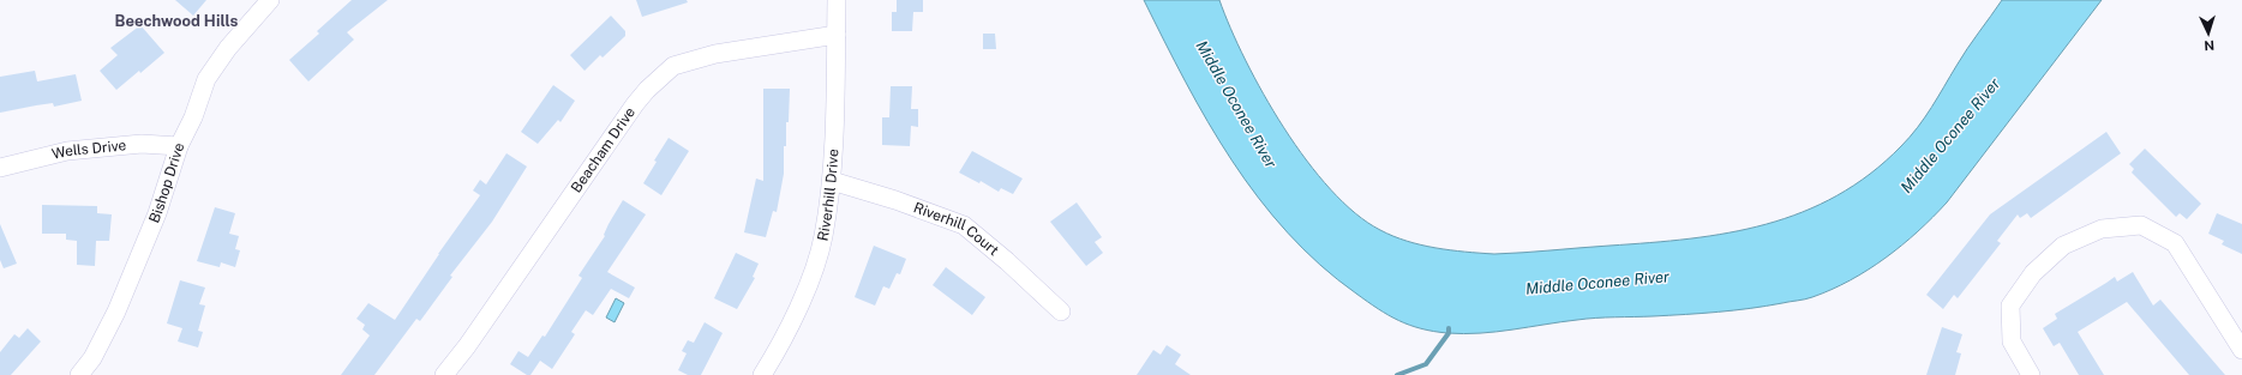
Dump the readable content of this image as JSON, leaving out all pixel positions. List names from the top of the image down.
{
  "streets": {
    "street": [
      "Beacham Drive",
      "Wells Drive",
      "Bishop Drive",
      "Riverhill Drive",
      "Riverhill Court"
    ]
  },
  "crossings": [
    ["Beacham Drive", "Riverhill Drive"],
    ["Wells Drive", "Bishop Drive"],
    ["Riverhill Drive", "Riverhill Court"]
  ],
  "districts": ["Beechwood Hills"],
  "water": ["Middle Oconee River"],
  "north": "bottom"
}
